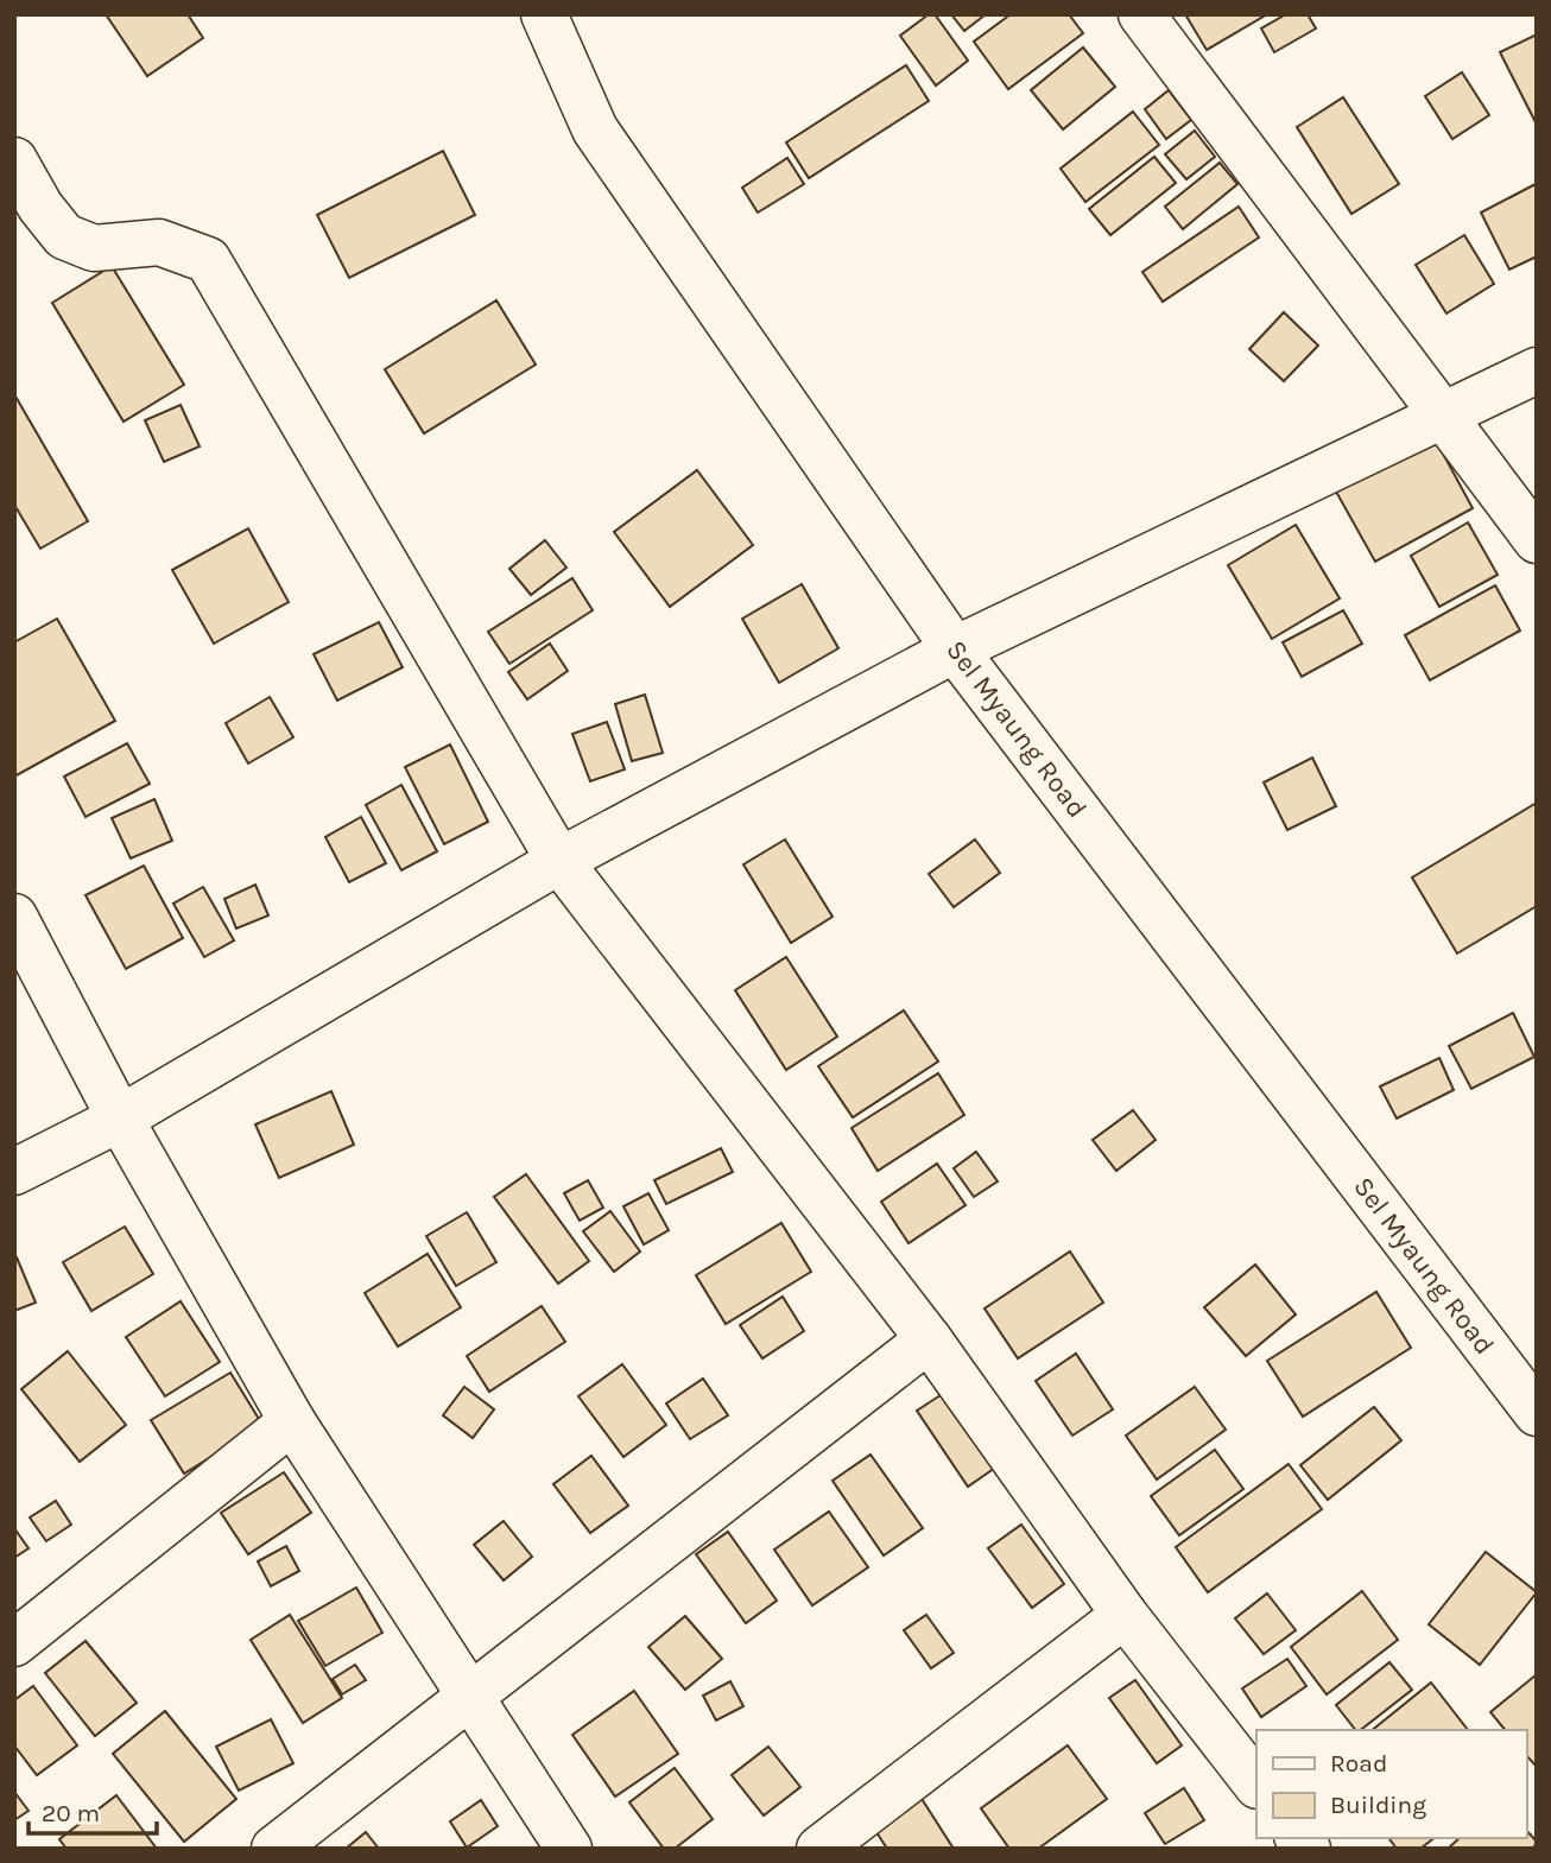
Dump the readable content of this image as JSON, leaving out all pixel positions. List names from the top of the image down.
{
  "streets": {
    "street": ["Sel Myaung Road"]
  },
  "legend": ["Road", "Building"],
  "scale_bar": "20 m"
}
